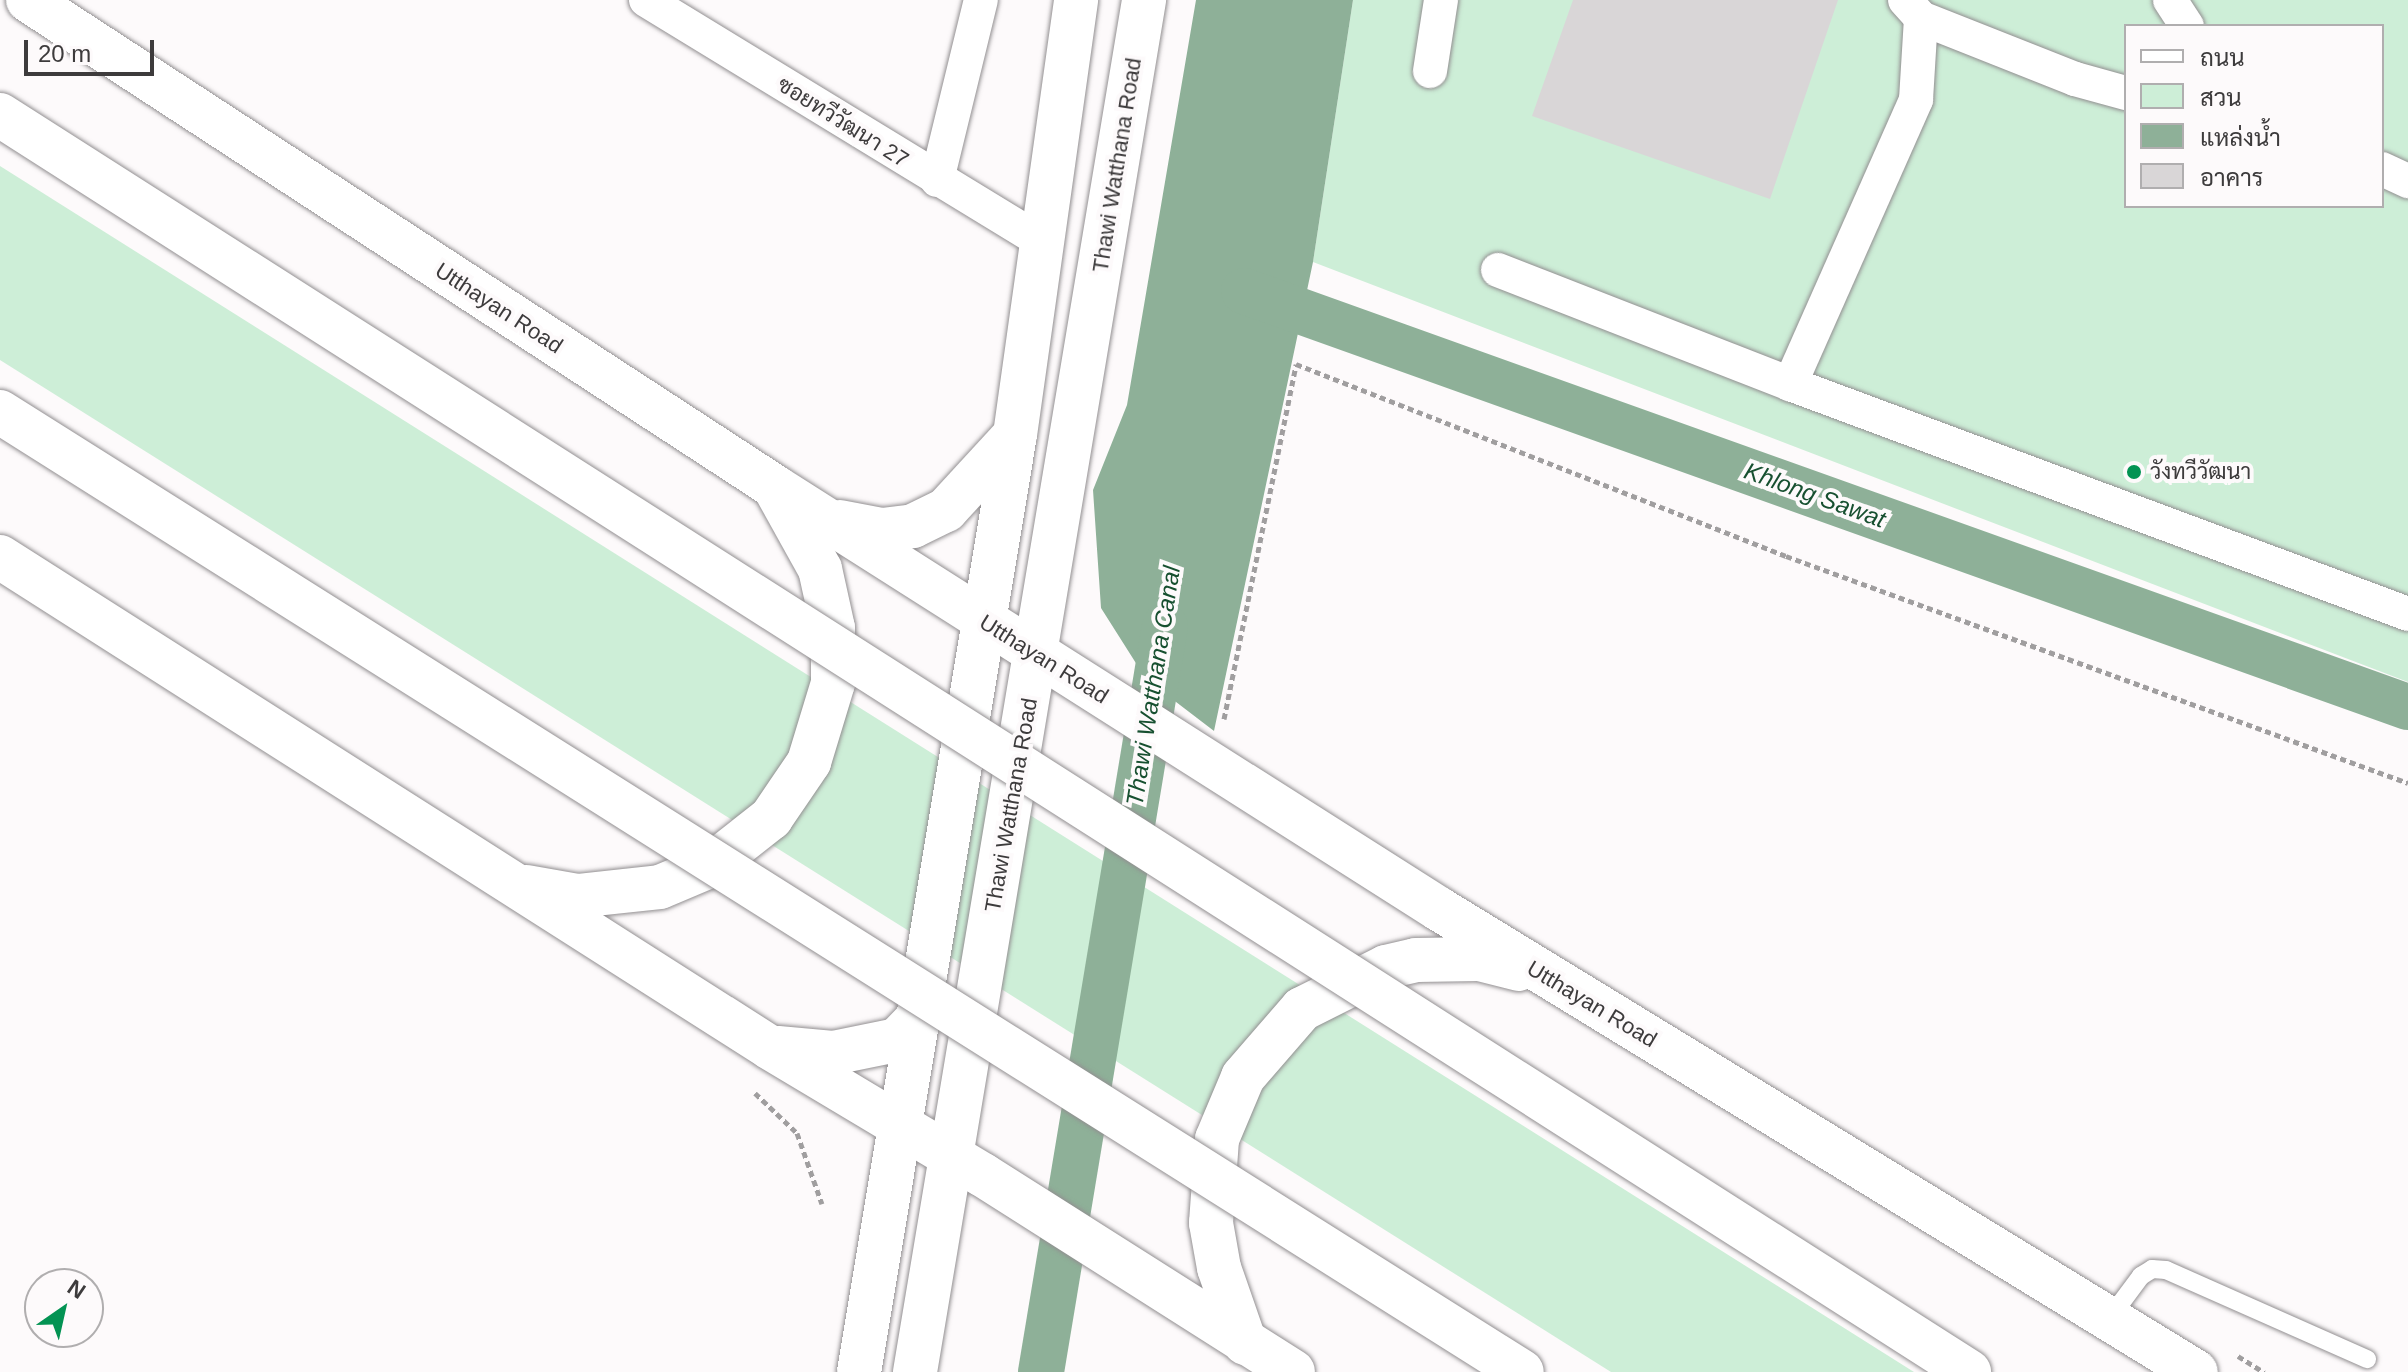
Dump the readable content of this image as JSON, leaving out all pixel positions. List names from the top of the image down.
{
  "streets": {
    "main road": ["Thawi Watthana Road", "Utthayan Road"],
    "street": ["ซอยทวีวัฒนา 27"]
  },
  "crossings": [
    ["Thawi Watthana Road", "Utthayan Road"]
  ],
  "water": ["Khlong Sawat", "Thawi Watthana Canal"],
  "places": ["วังทวีวัฒนา"],
  "legend": [
    "ถนน",
    "สวน",
    "แหล่งน้ำ",
    "อาคาร"
  ],
  "scale_bar": "20 m",
  "north": "top right"
}
